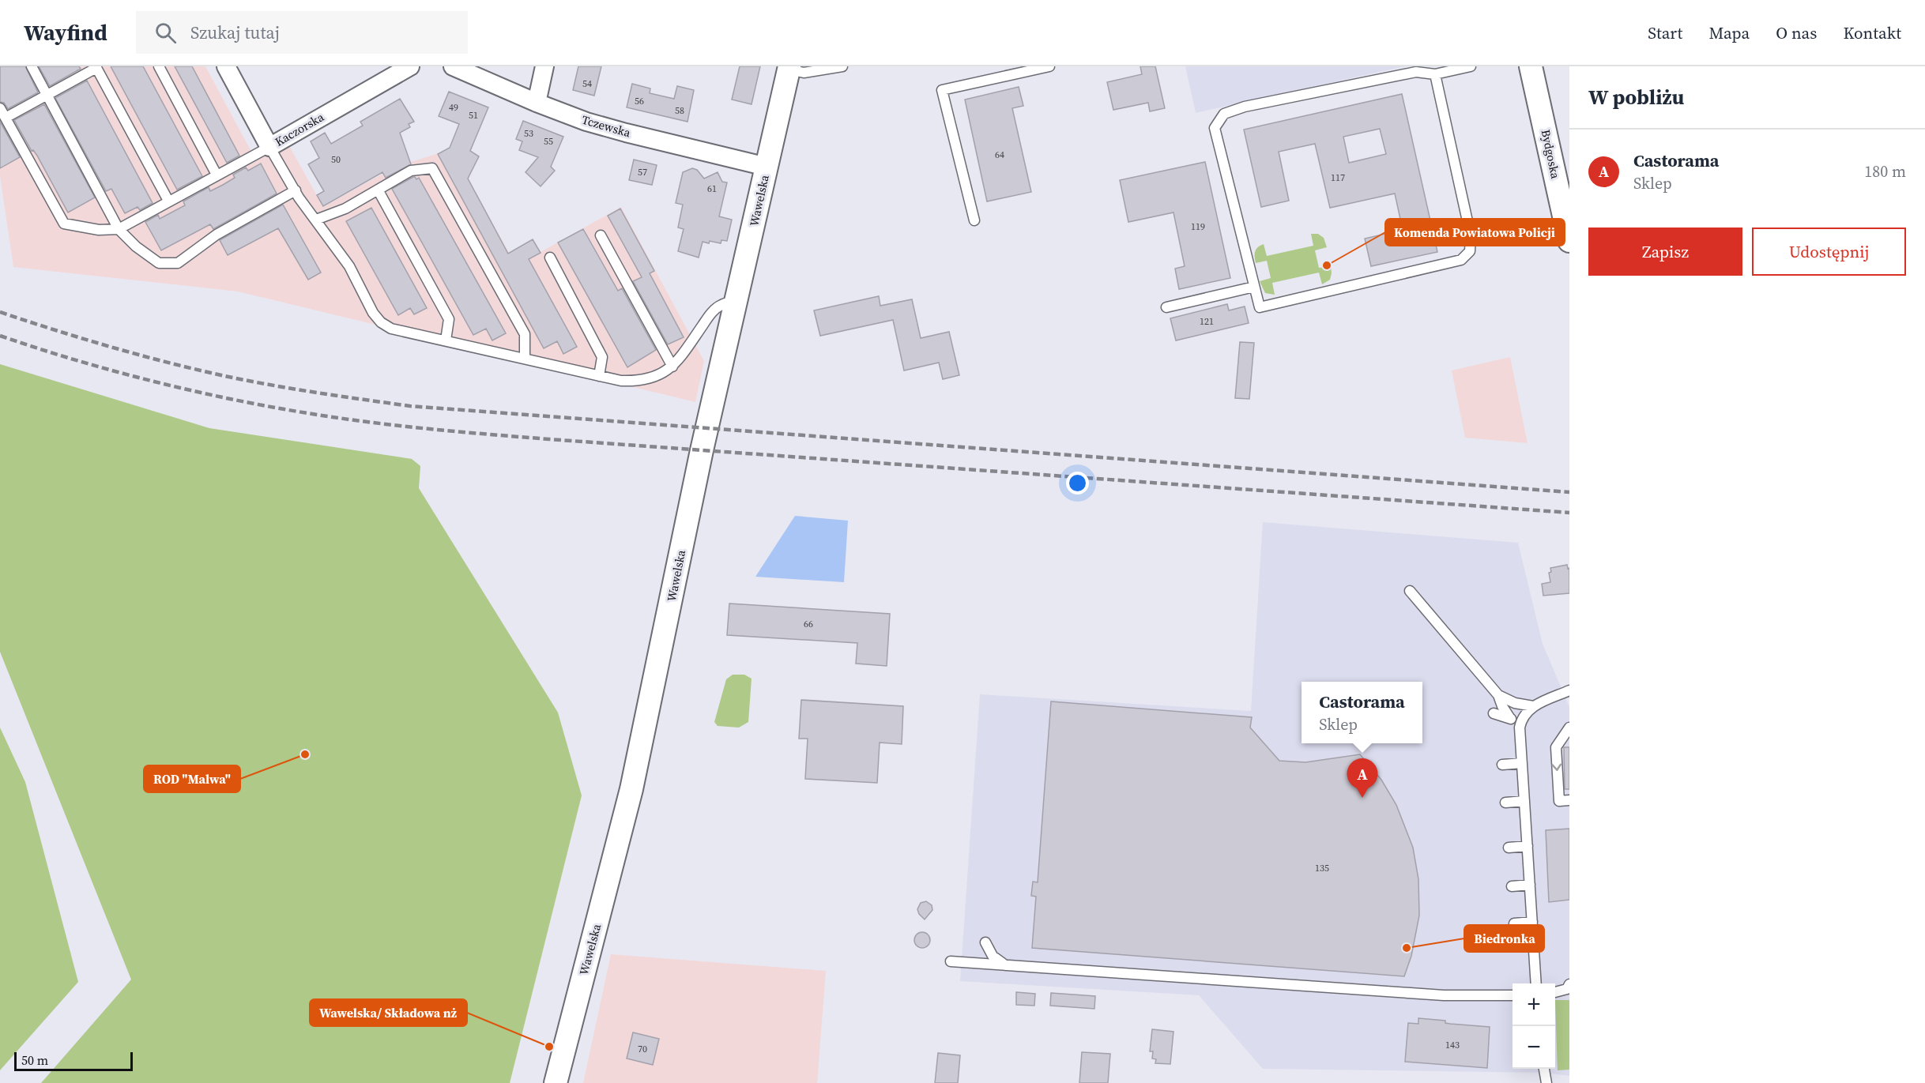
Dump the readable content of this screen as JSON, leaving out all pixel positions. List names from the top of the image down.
{
  "streets": {
    "street": [
      "Tczewska",
      "Kaczorska",
      "Bydgoska",
      "Wawelska"
    ]
  },
  "crossings": [
    ["Tczewska", "Wawelska"]
  ],
  "places": [
    "Komenda Powiatowa Policji",
    "ROD \"Malwa\"",
    "Biedronka",
    "Wawelska/ Składowa nż"
  ],
  "house_numbers": [
    "54",
    "56",
    "49",
    "58",
    "51",
    "53",
    "55",
    "64",
    "50",
    "57",
    "117",
    "61",
    "119",
    "121",
    "66",
    "135",
    "143",
    "70"
  ],
  "scale_bar": "50 m",
  "page": {
    "header": "Wayfind",
    "search": "Szukaj tutaj",
    "nav": [
      "Start",
      "Mapa",
      "O nas",
      "Kontakt"
    ],
    "heading": "W pobliżu",
    "list": [
      {
        "mark": "A",
        "name": "Castorama",
        "note": "Sklep",
        "value": "180 m"
      }
    ],
    "buttons": ["Zapisz", "Udostępnij"],
    "popup": ["Castorama", "Sklep"],
    "pins": "A",
    "map_buttons": ["+", "−"],
    "scale": "50 m"
  }
}
